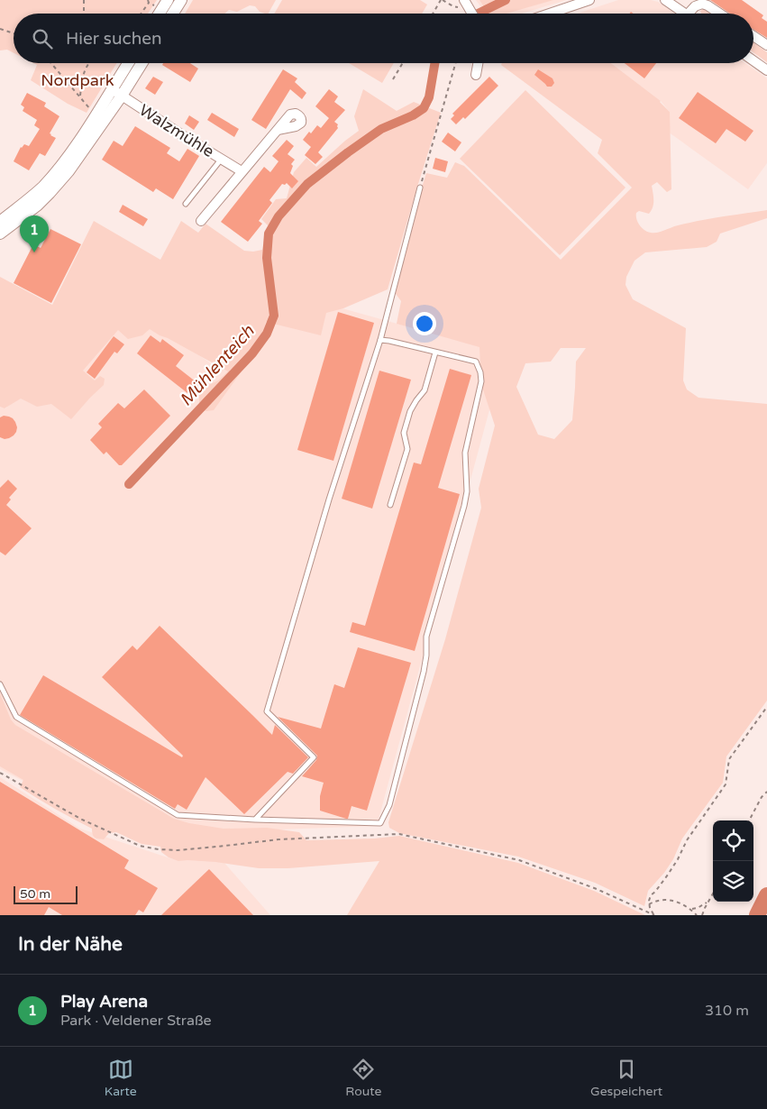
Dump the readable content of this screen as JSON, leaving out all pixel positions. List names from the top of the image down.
{
  "streets": {
    "street": ["Walzmühle"]
  },
  "water": ["Mühlenteich"],
  "parks": ["Nordpark"],
  "scale_bar": "50 m",
  "page": {
    "search": "Hier suchen",
    "pins": "1",
    "scale": "50 m",
    "heading": "In der Nähe",
    "list": [
      {
        "mark": "1",
        "name": "Play Arena",
        "note": "Park · Veldener Straße",
        "value": "310 m"
      }
    ],
    "nav": ["Karte", "Route", "Gespeichert"]
  }
}
